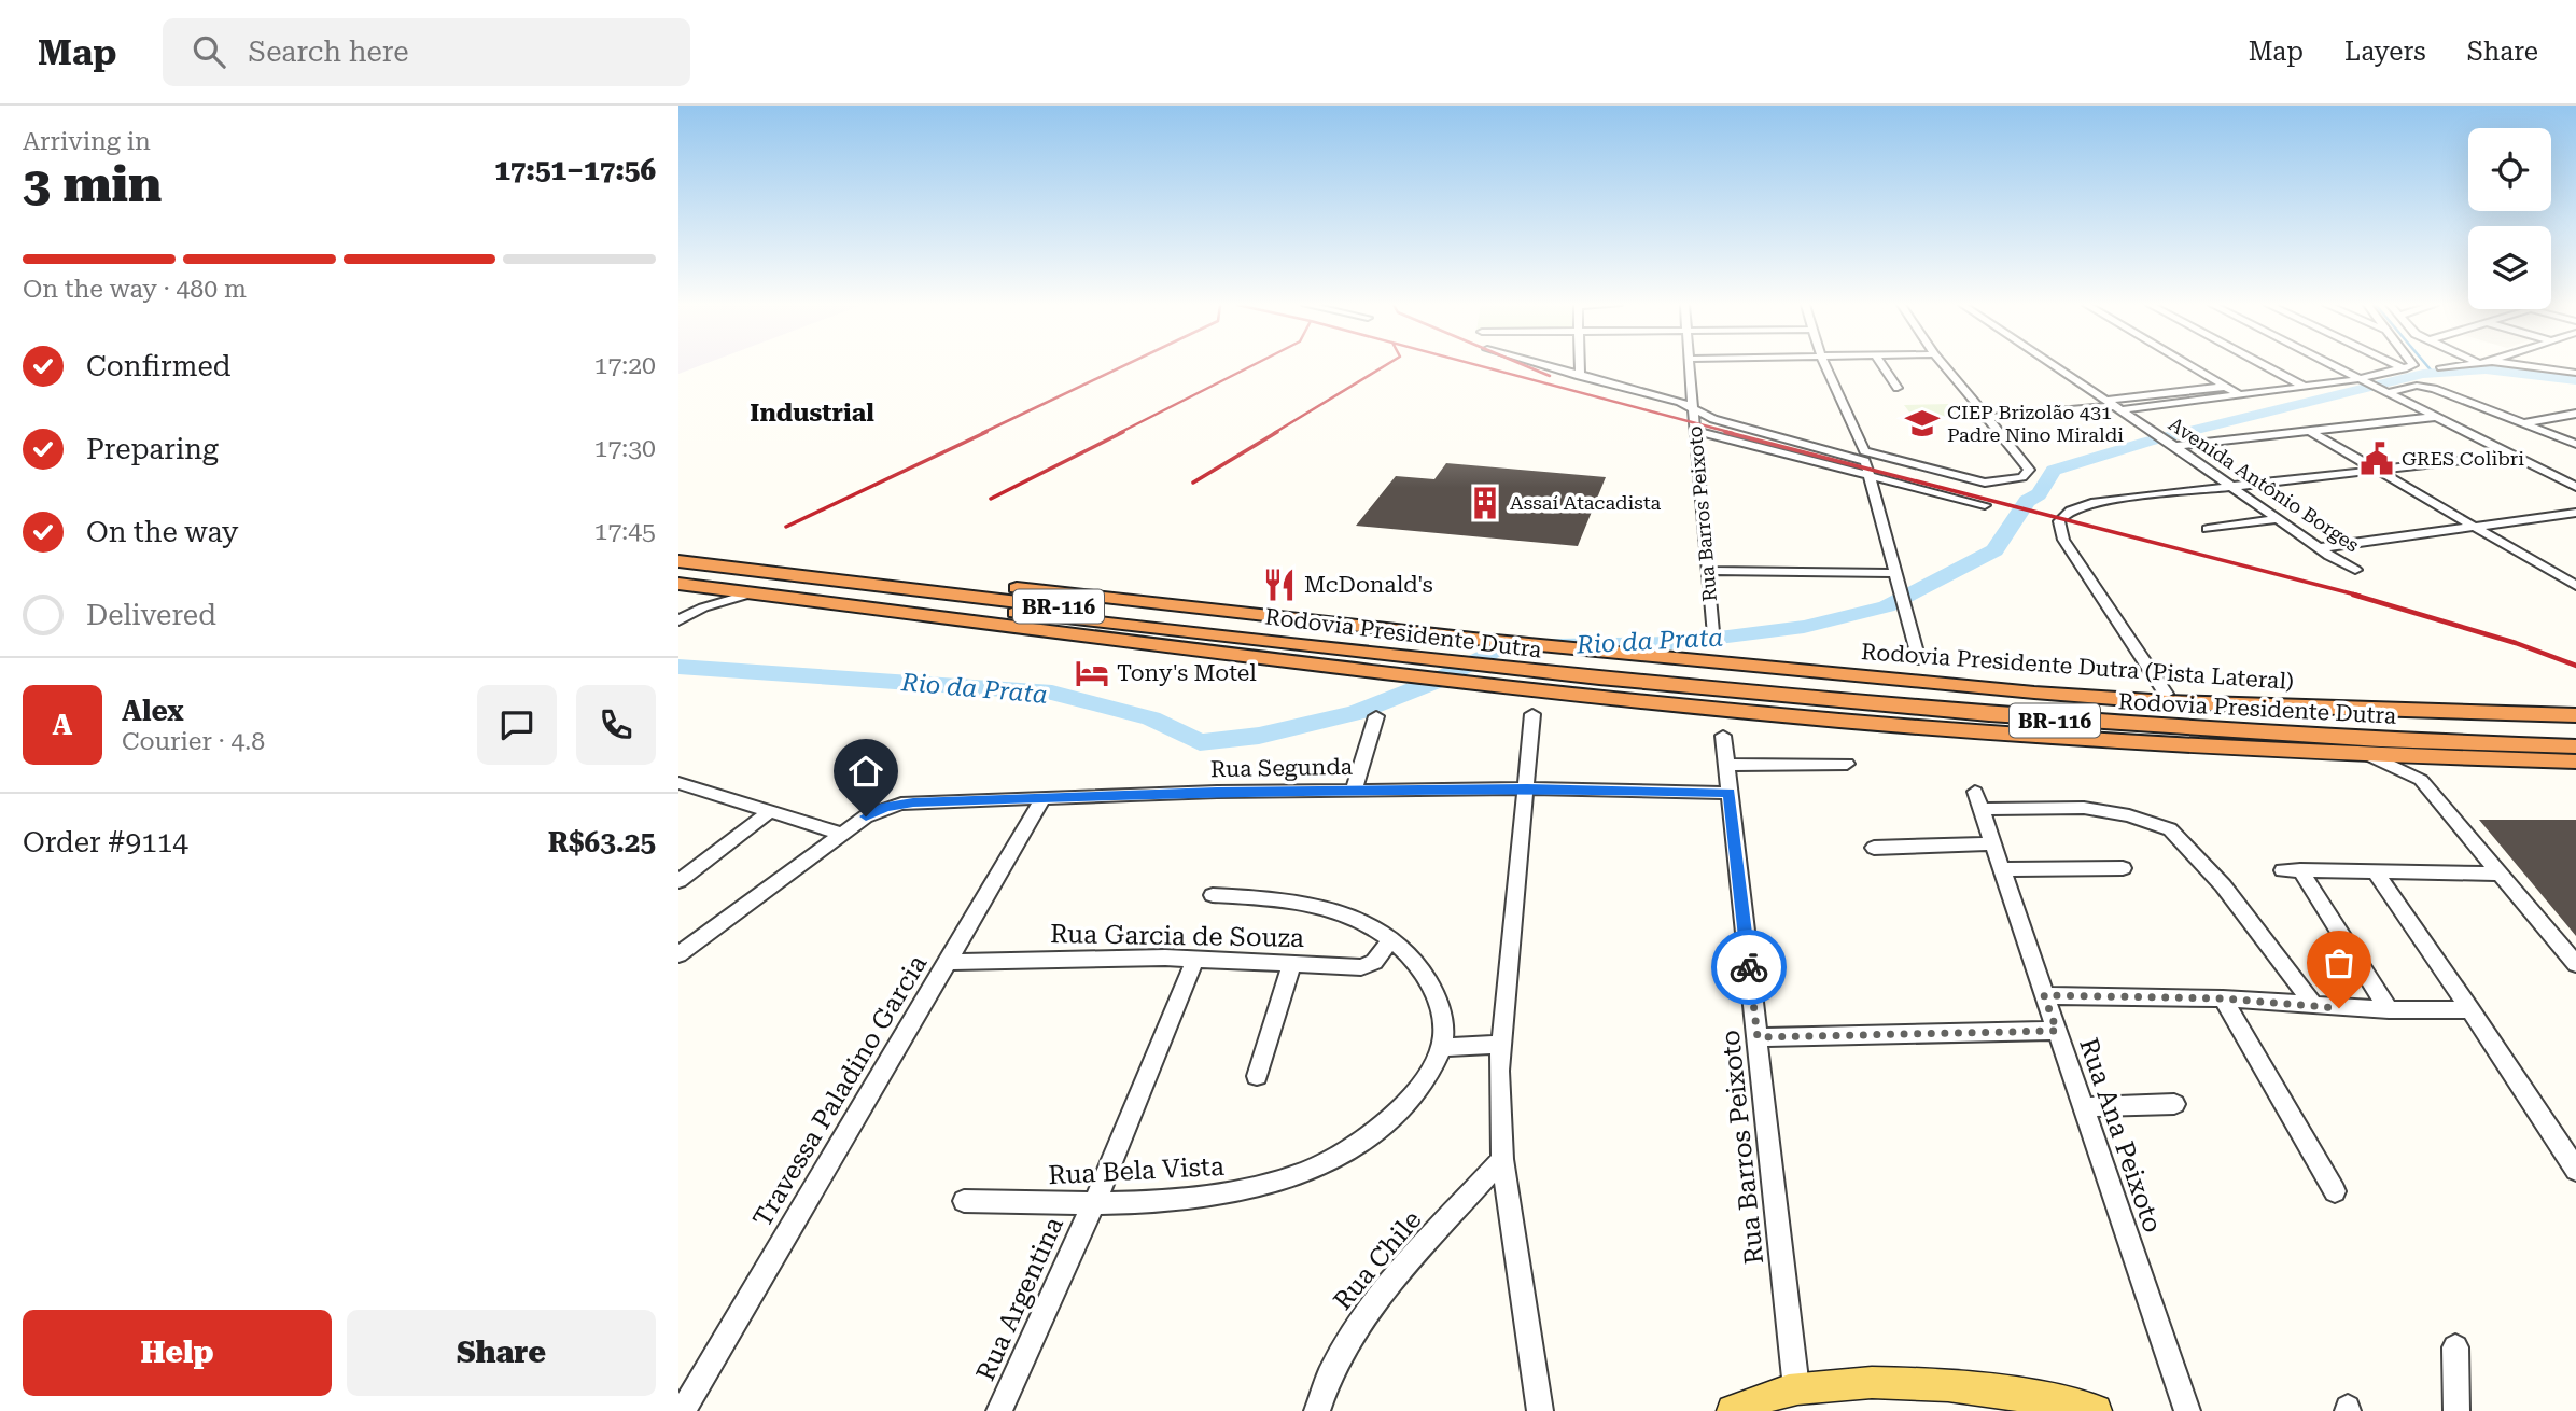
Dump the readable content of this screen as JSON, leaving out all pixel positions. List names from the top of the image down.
{
  "streets": {
    "highway": ["BR-116", "Rodovia Presidente Dutra", "Rodovia Presidente Dutra (Pista Lateral)"],
    "street": [
      "Avenida Antônio Borges",
      "Rua Barros Peixoto",
      "Rua Segunda",
      "Rua Garcia de Souza",
      "Travessa Paladino Garcia",
      "Rua Ana Peixoto",
      "Rua Bela Vista",
      "Rua Chile",
      "Rua Argentina"
    ]
  },
  "crossings": [
    ["Rua Barros Peixoto", "Rua Segunda"],
    ["Rua Segunda", "Travessa Paladino Garcia"],
    ["Rua Garcia de Souza", "Travessa Paladino Garcia"],
    ["Rua Garcia de Souza", "Rua Argentina"],
    ["Rua Bela Vista", "Rua Argentina"]
  ],
  "districts": ["Industrial"],
  "water": ["Rio da Prata"],
  "places": {
    "school or university": ["CIEP Brizolão 431 Padre Nino Miraldi"],
    "public building": ["GRES Colibri"],
    "building": ["Assaí Atacadista"],
    "restaurant": ["McDonald's"],
    "hotel": ["Tony's Motel"]
  },
  "page": {
    "header": "Map",
    "search": "Search here",
    "nav": ["Map", "Layers", "Share"],
    "heading": ["3 min", "Arriving in", "17:51–17:56"],
    "panel": [
      "Alex",
      "Courier · 4.8",
      "Order #9114",
      "R$63.25"
    ],
    "bar": "On the way · 480 m",
    "list": [
      ["Confirmed", "17:20"],
      ["Preparing", "17:30"],
      ["On the way", "17:45"],
      "Delivered"
    ],
    "round": "A",
    "buttons": ["Help", "Share"]
  }
}
